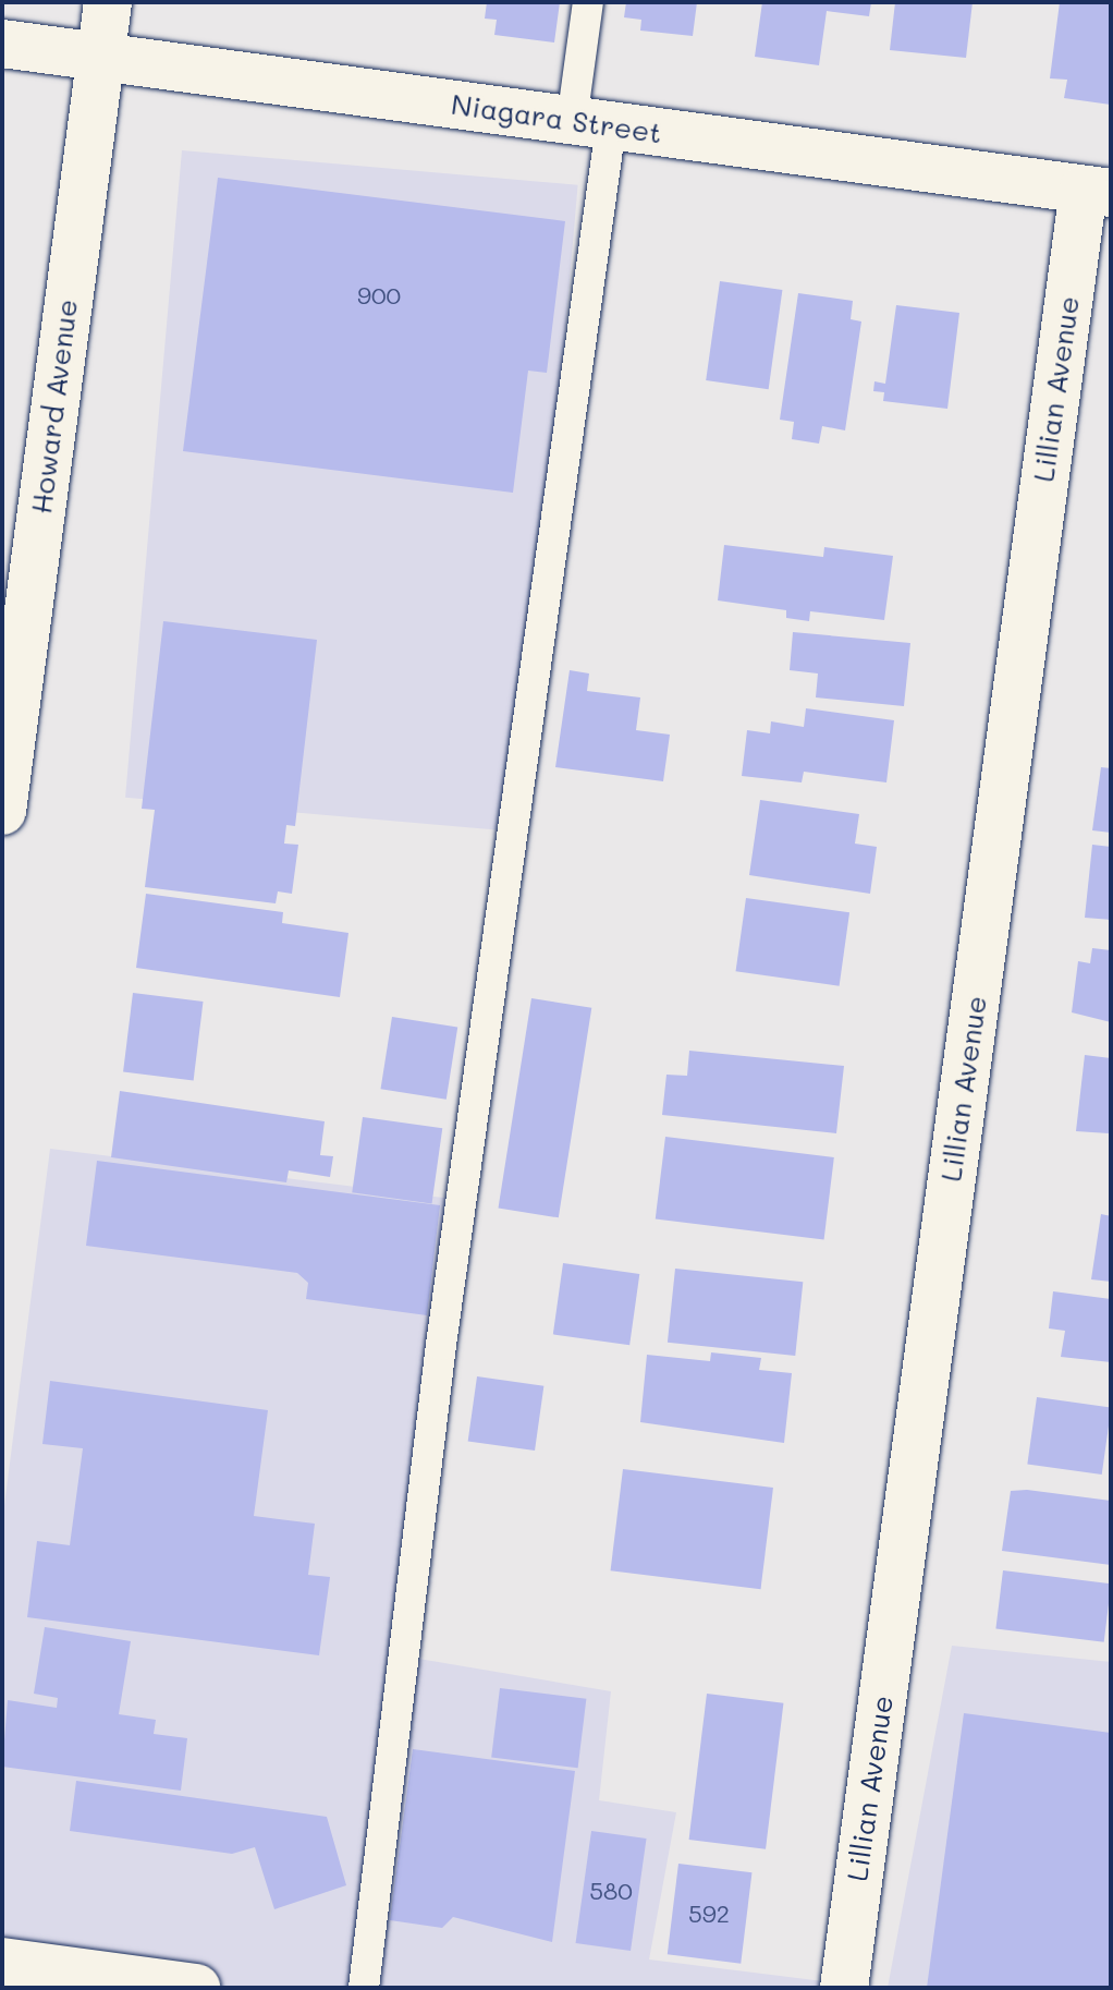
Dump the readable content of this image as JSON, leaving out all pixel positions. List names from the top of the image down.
{
  "streets": {
    "street": ["Niagara Street", "Lillian Avenue", "Howard Avenue"]
  },
  "crossings": [
    ["Niagara Street", "Lillian Avenue"],
    ["Niagara Street", "Howard Avenue"]
  ],
  "house_numbers": ["900", "580", "592"]
}
